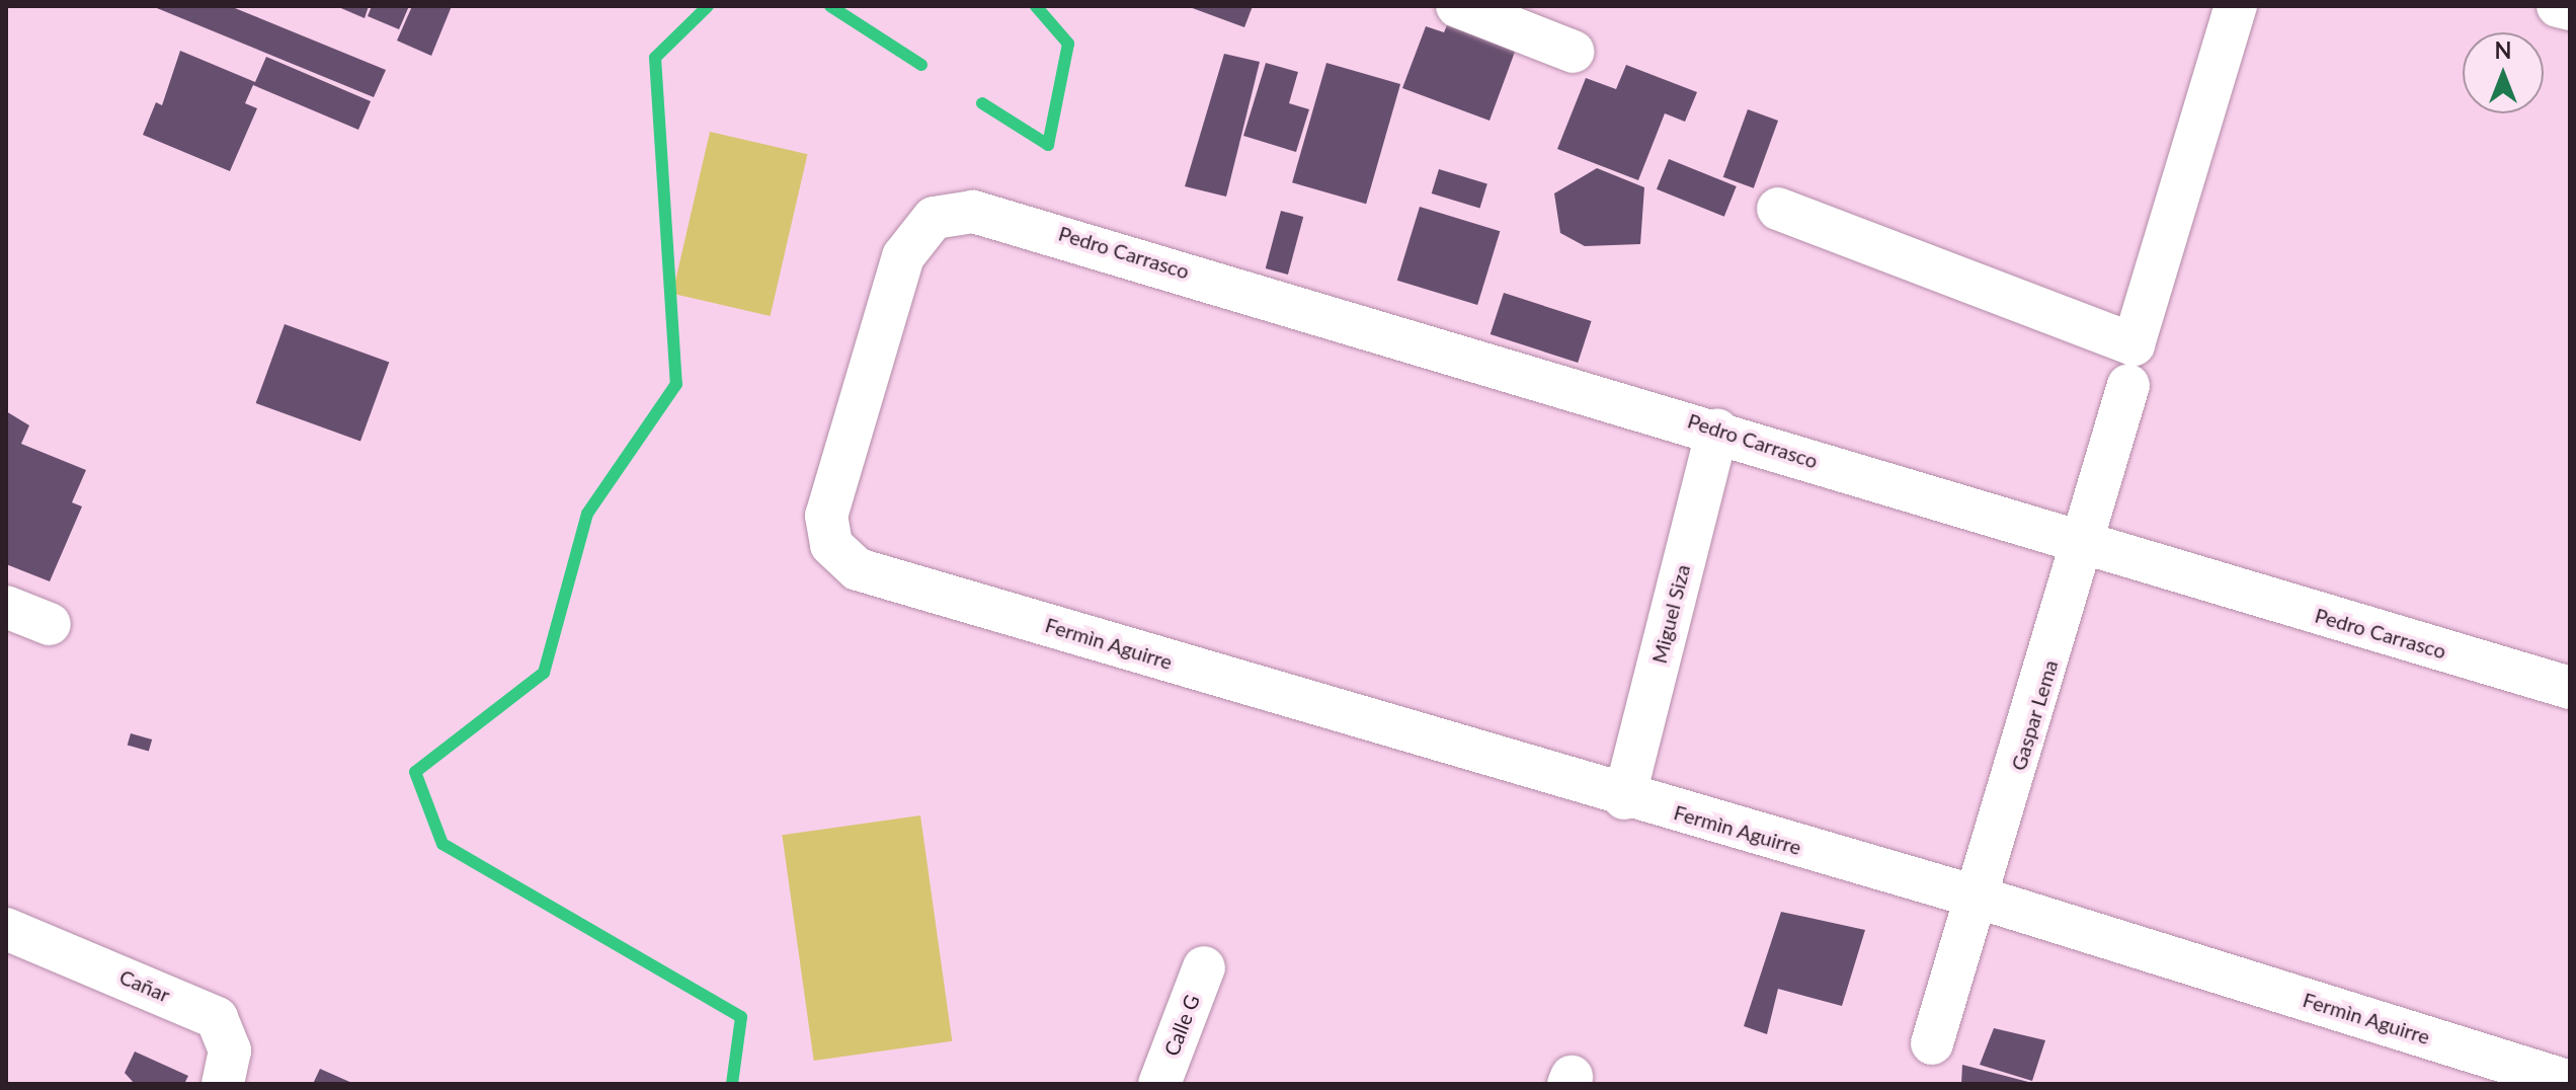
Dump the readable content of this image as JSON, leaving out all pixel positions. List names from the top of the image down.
{
  "streets": {
    "street": [
      "Pedro Carrasco",
      "Miguel Siza",
      "Fermìn Aguirre",
      "Gaspar Lema",
      "Cañar",
      "Calle G"
    ]
  },
  "crossings": [
    ["Pedro Carrasco", "Miguel Siza"],
    ["Pedro Carrasco", "Fermìn Aguirre"],
    ["Pedro Carrasco", "Gaspar Lema"],
    ["Miguel Siza", "Fermìn Aguirre"],
    ["Fermìn Aguirre", "Gaspar Lema"]
  ],
  "north": "top"
}
